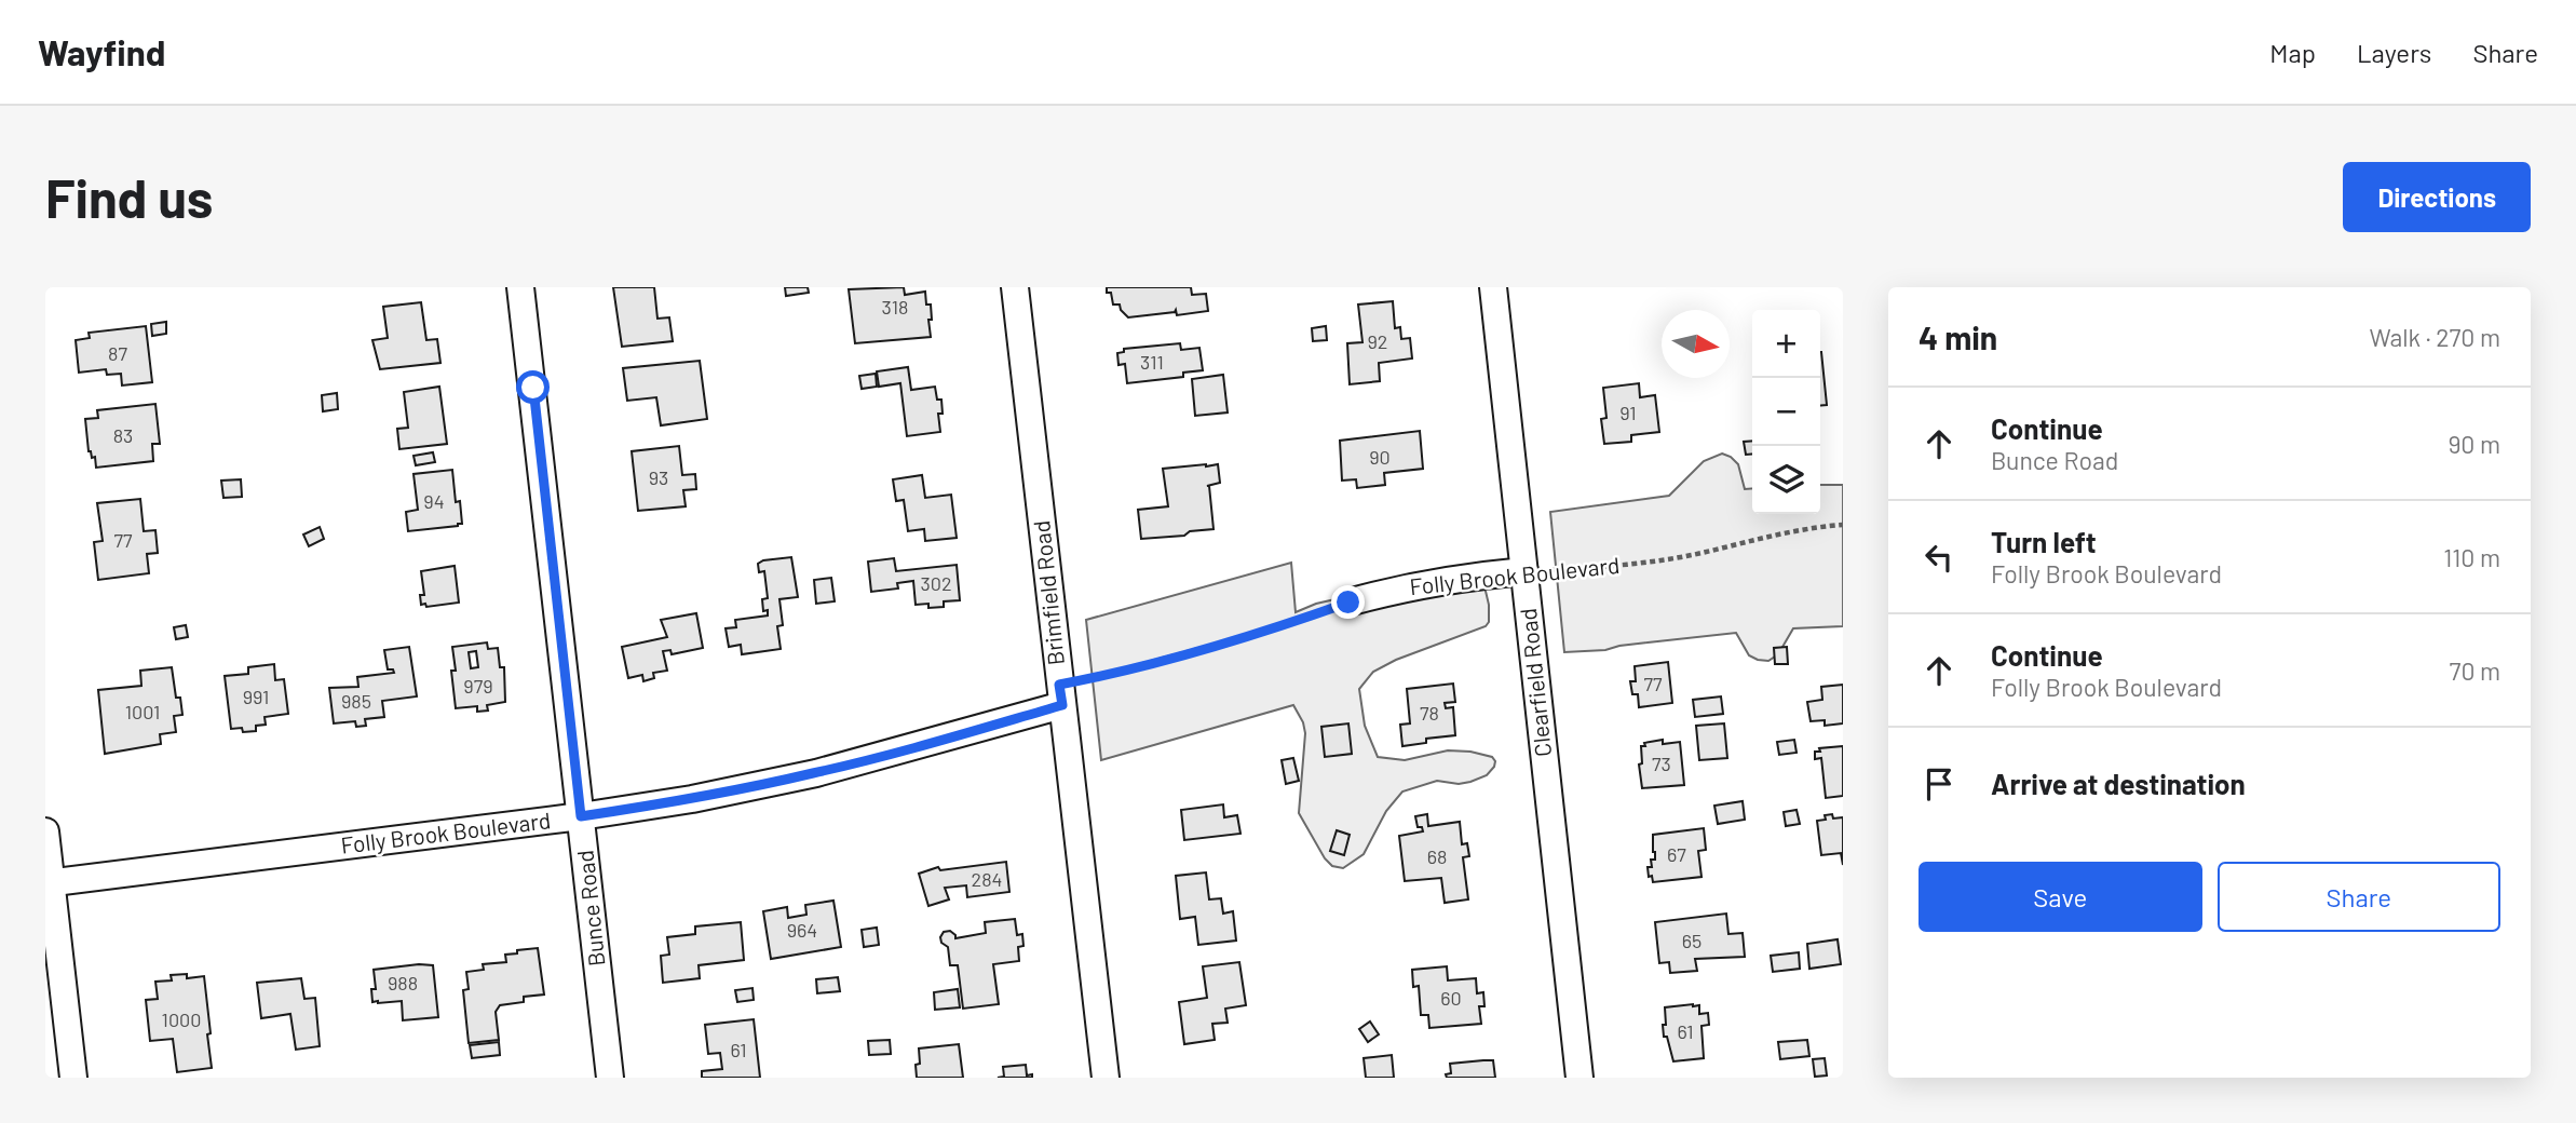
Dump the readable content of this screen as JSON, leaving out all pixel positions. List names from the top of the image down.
{
  "streets": {
    "street": [
      "Folly Brook Boulevard",
      "Brimfield Road",
      "Clearfield Road",
      "Bunce Road"
    ]
  },
  "crossings": [
    ["Folly Brook Boulevard", "Brimfield Road"],
    ["Folly Brook Boulevard", "Clearfield Road"],
    ["Folly Brook Boulevard", "Bunce Road"]
  ],
  "house_numbers": [
    "318",
    "92",
    "87",
    "311",
    "91",
    "83",
    "90",
    "93",
    "94",
    "77",
    "302",
    "77",
    "979",
    "991",
    "985",
    "1001",
    "78",
    "73",
    "67",
    "68",
    "284",
    "964",
    "65",
    "988",
    "60",
    "1000",
    "61",
    "61"
  ],
  "north": "right",
  "page": {
    "header": "Wayfind",
    "nav": ["Map", "Layers", "Share"],
    "buttons": [
      "Directions",
      ["Save", "Share"]
    ],
    "title": "Find us",
    "heading": ["4 min", "Walk · 270 m"],
    "map_buttons": ["+", "−"],
    "list": [
      ["Continue", "Bunce Road", "90 m"],
      ["Turn left", "Folly Brook Boulevard", "110 m"],
      ["Continue", "Folly Brook Boulevard", "70 m"],
      "Arrive at destination"
    ]
  }
}
